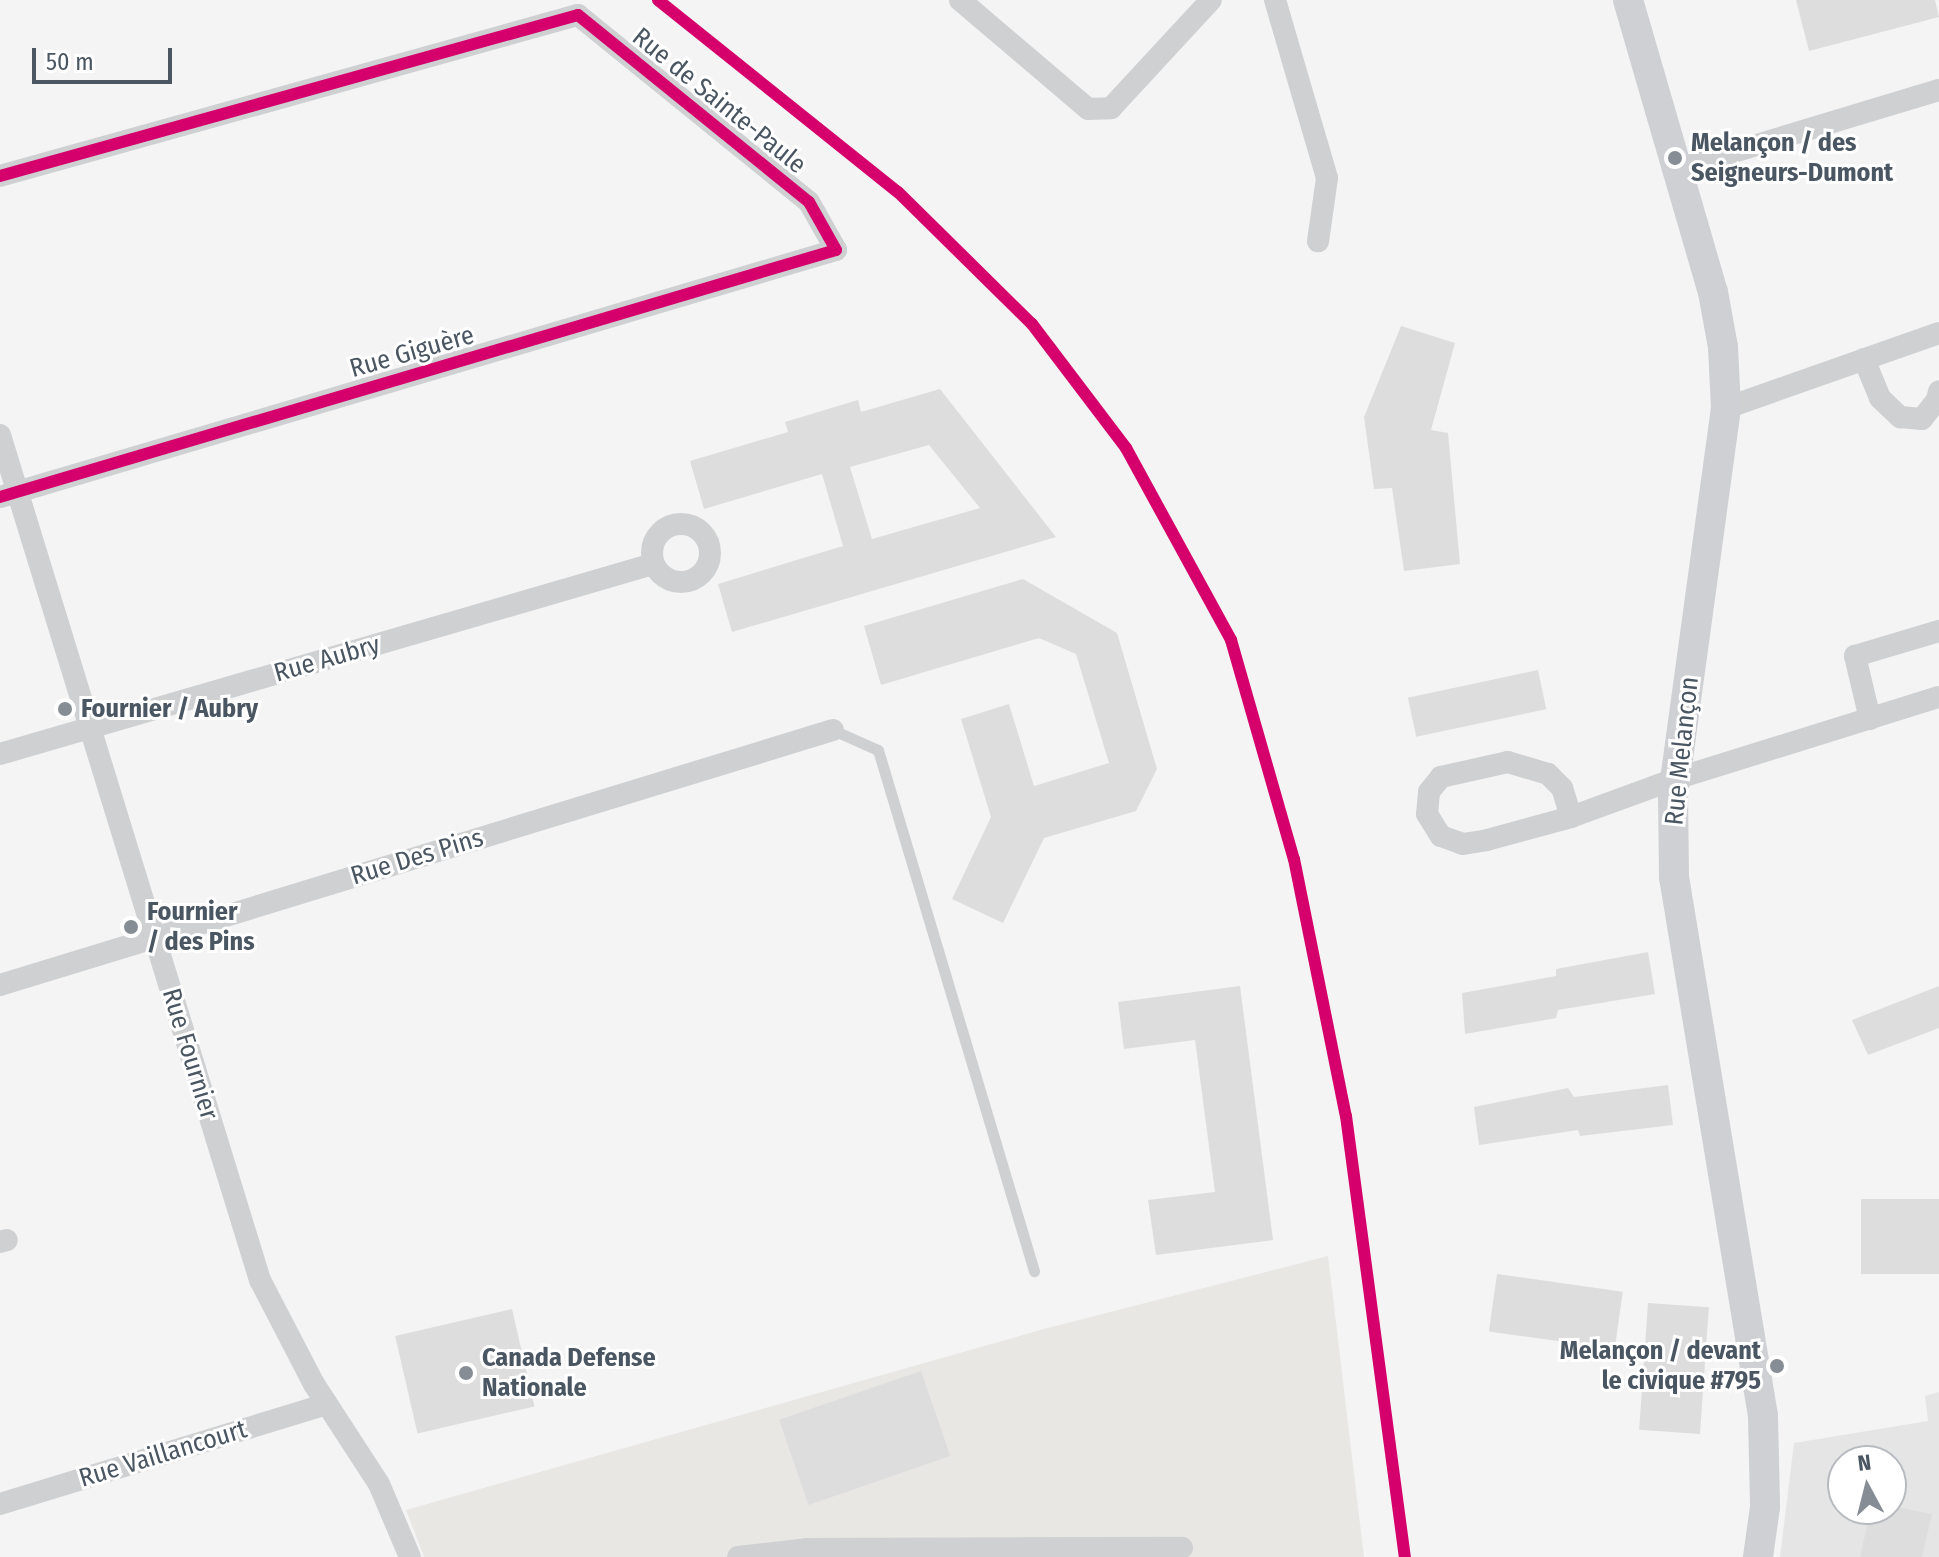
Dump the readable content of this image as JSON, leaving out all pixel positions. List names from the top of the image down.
{
  "streets": {
    "street": [
      "Rue de Sainte-Paule",
      "Rue Giguère",
      "Rue Aubry",
      "Rue Melançon",
      "Rue Des Pins",
      "Rue Fournier",
      "Rue Vaillancourt"
    ]
  },
  "crossings": [
    ["Rue de Sainte-Paule", "Rue Giguère"],
    ["Rue Giguère", "Rue Fournier"],
    ["Rue Aubry", "Rue Fournier"],
    ["Rue Des Pins", "Rue Fournier"],
    ["Rue Fournier", "Rue Vaillancourt"]
  ],
  "places": [
    "Melançon / des Seigneurs-Dumont",
    "Fournier / Aubry",
    "Fournier / des Pins",
    "Melançon / devant le civique #795",
    "Canada Defense Nationale"
  ],
  "scale_bar": "50 m",
  "north": "top"
}
